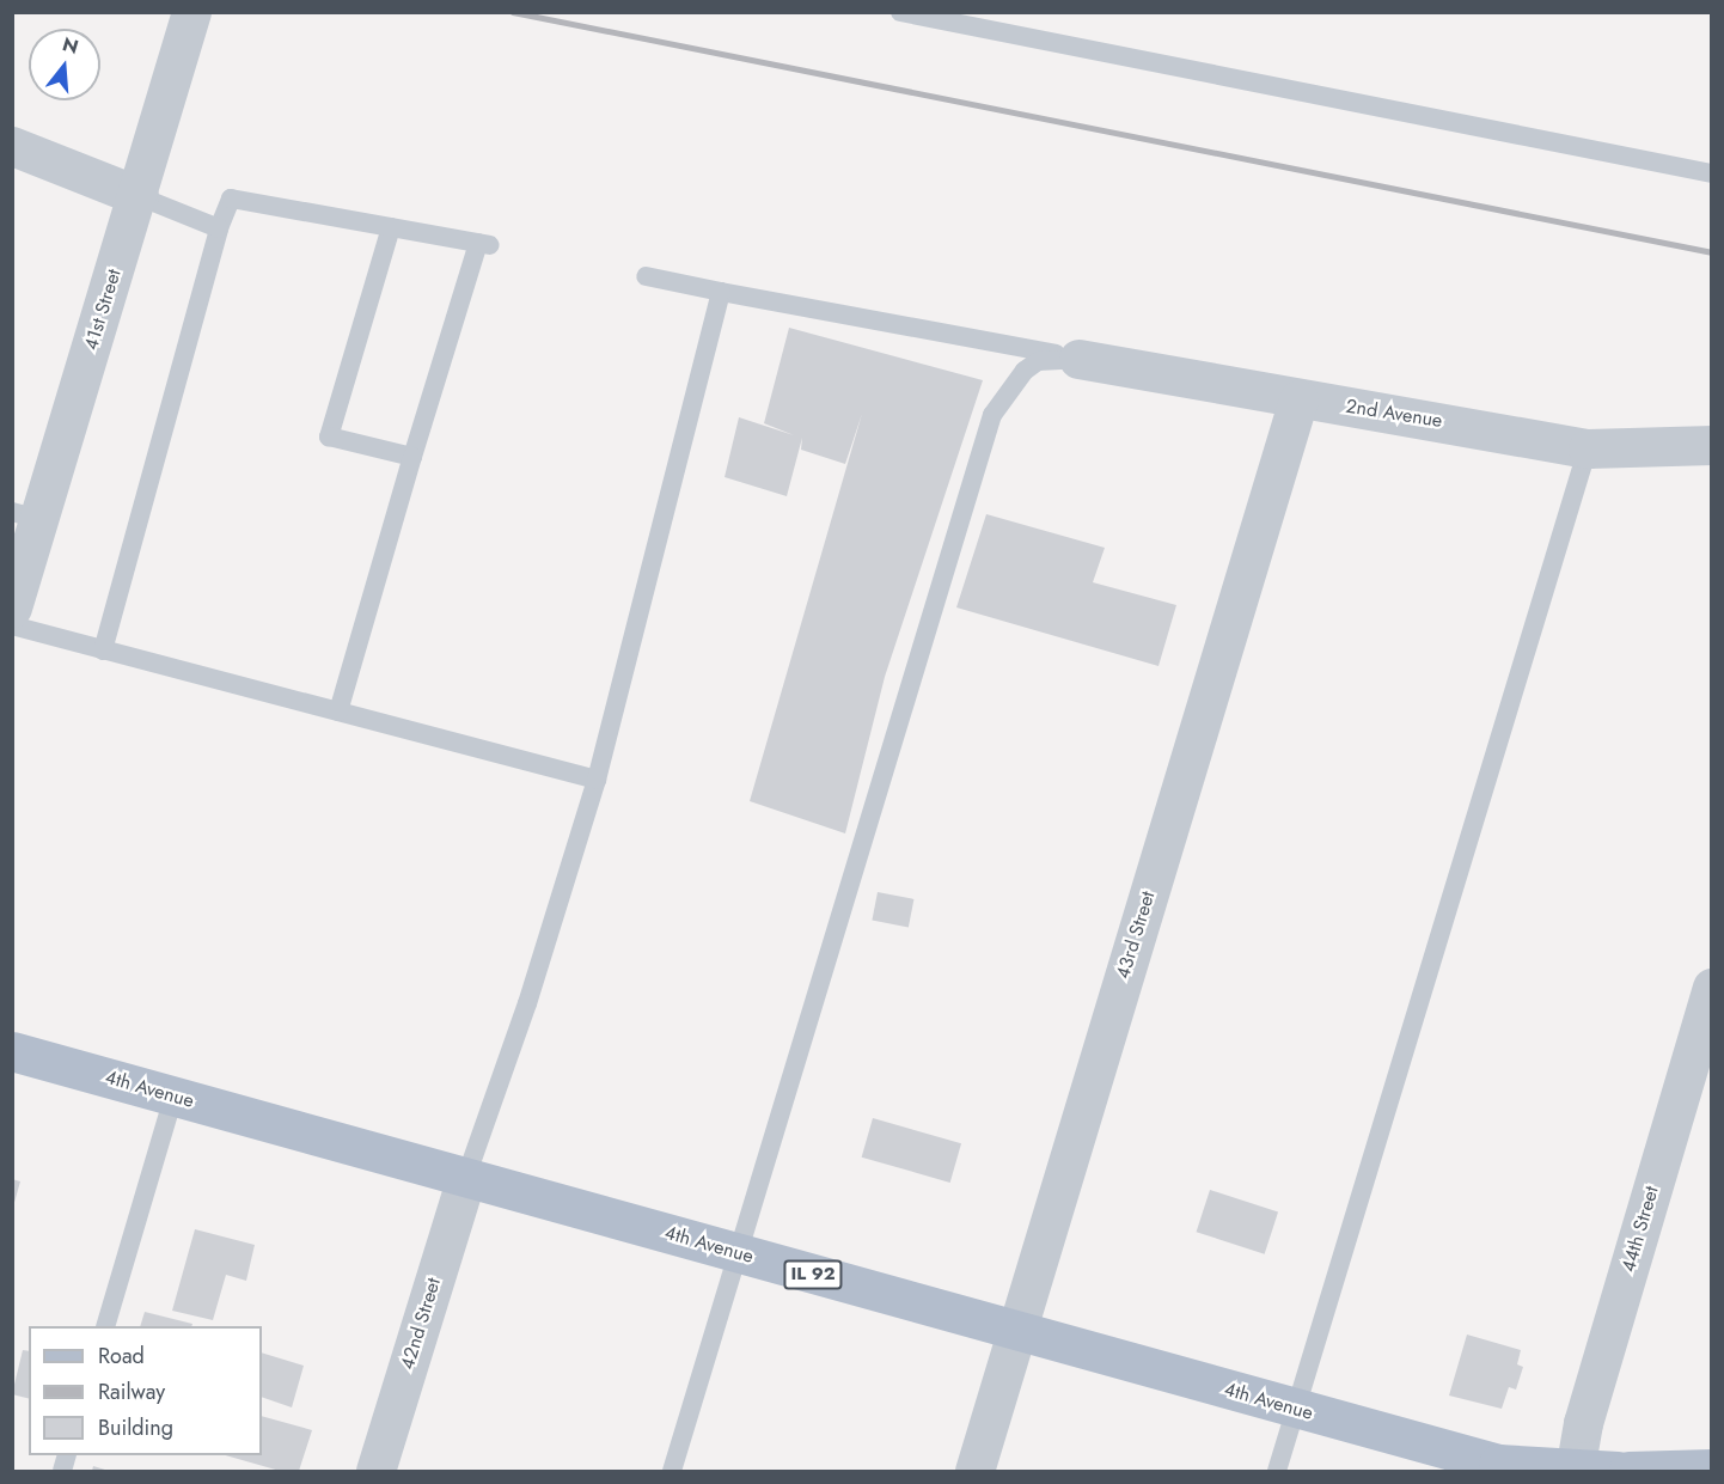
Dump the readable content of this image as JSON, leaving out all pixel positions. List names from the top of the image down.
{
  "streets": {
    "main road": ["4th Avenue", "IL 92"],
    "street": [
      "41st Street",
      "2nd Avenue",
      "43rd Street",
      "44th Street",
      "42nd Street"
    ]
  },
  "crossings": [
    ["2nd Avenue", "43rd Street"],
    ["43rd Street", "4th Avenue"],
    ["4th Avenue", "44th Street"],
    ["4th Avenue", "42nd Street"]
  ],
  "legend": ["Road", "Railway", "Building"],
  "north": "top"
}
